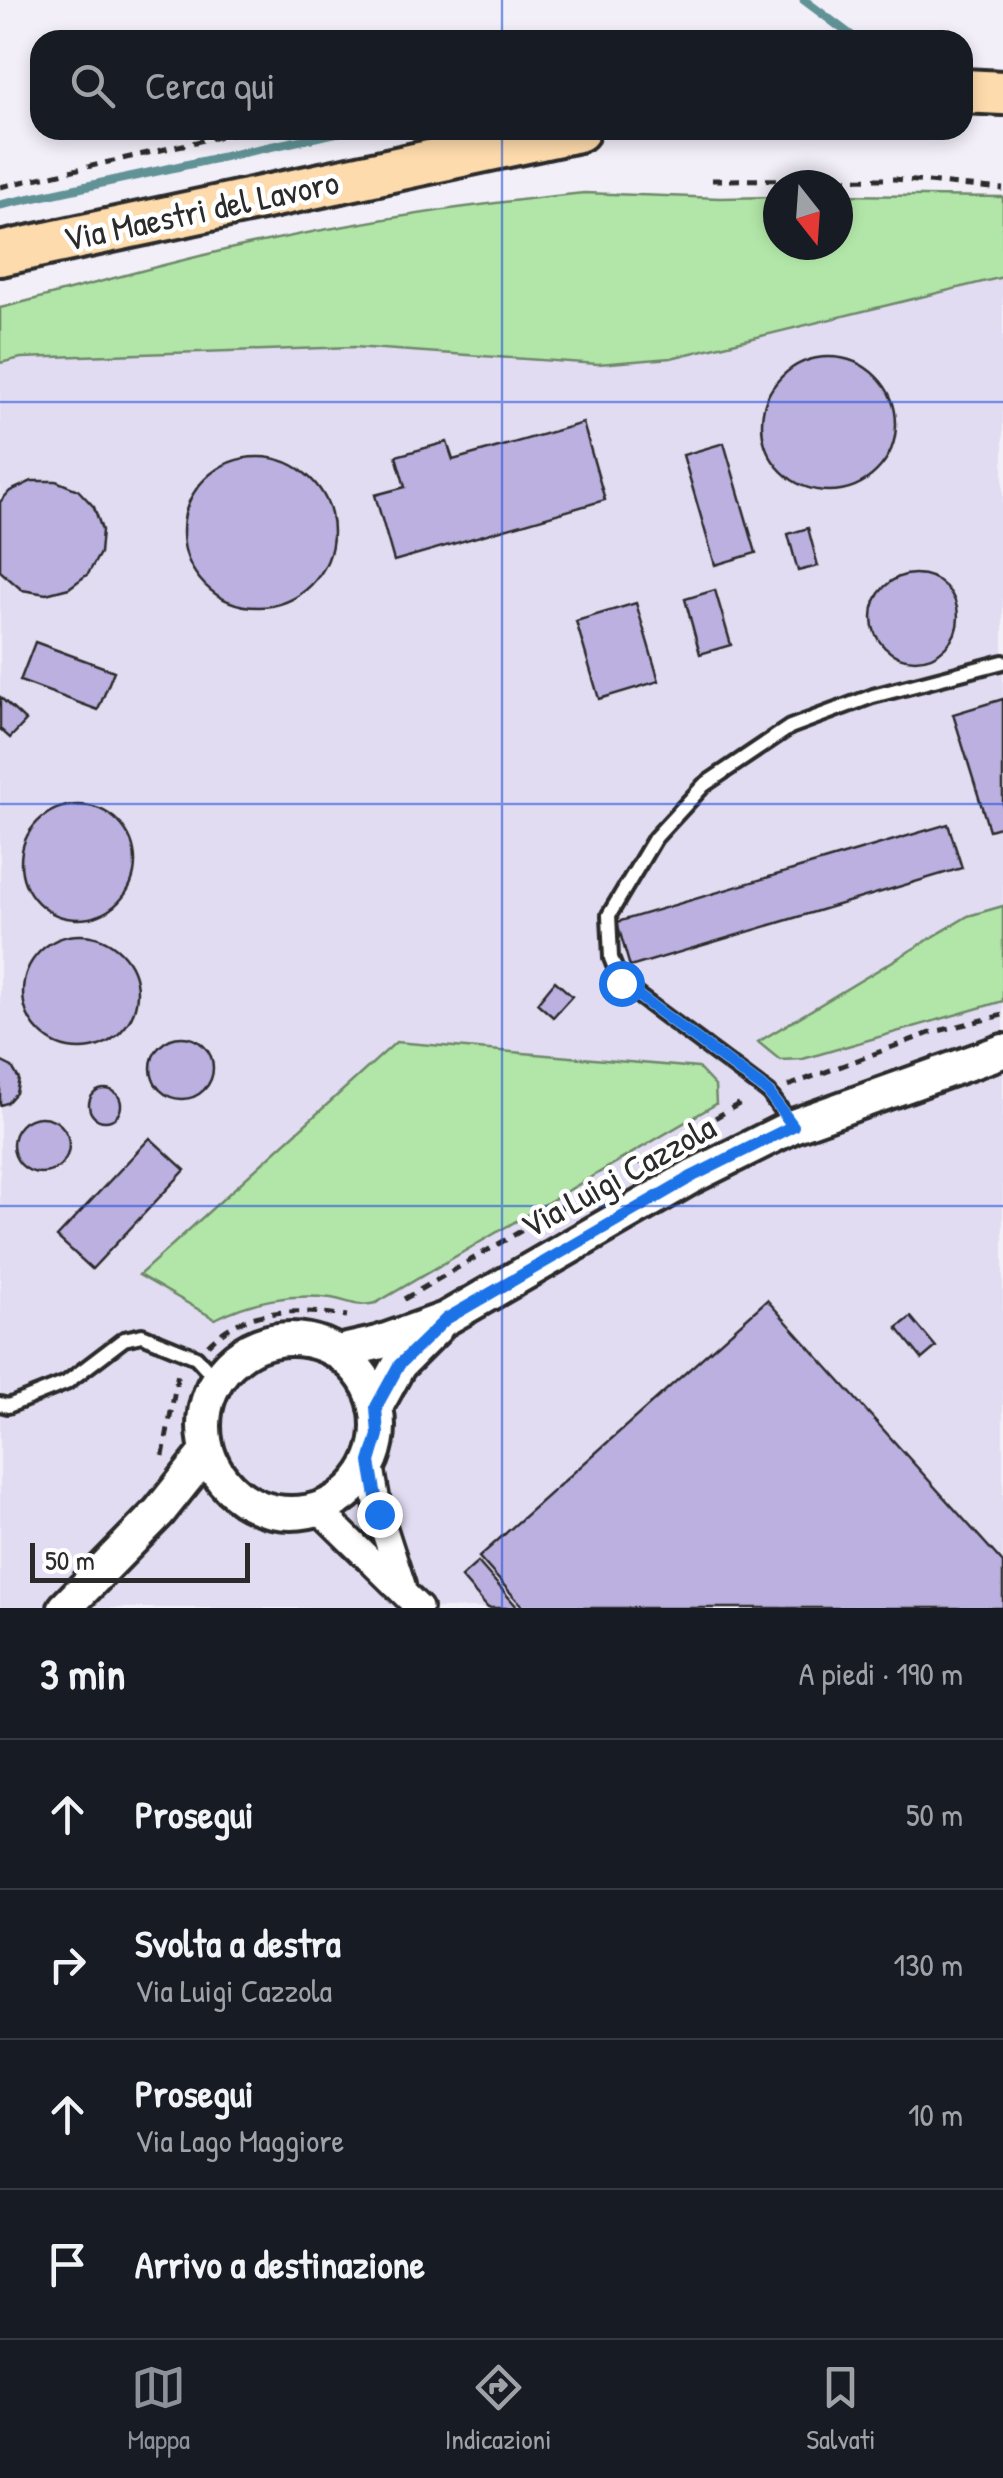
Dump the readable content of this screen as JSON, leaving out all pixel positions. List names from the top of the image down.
{
  "streets": {
    "highway": ["Via Maestri del Lavoro"],
    "street": ["Via Luigi Cazzola"]
  },
  "scale_bar": "50 m",
  "north": "bottom",
  "page": {
    "search": "Cerca qui",
    "scale": "50 m",
    "heading": ["3 min", "A piedi · 190 m"],
    "list": [
      ["Prosegui", "50 m"],
      ["Svolta a destra", "Via Luigi Cazzola", "130 m"],
      ["Prosegui", "Via Lago Maggiore", "10 m"],
      "Arrivo a destinazione"
    ],
    "nav": ["Mappa", "Indicazioni", "Salvati"]
  }
}
